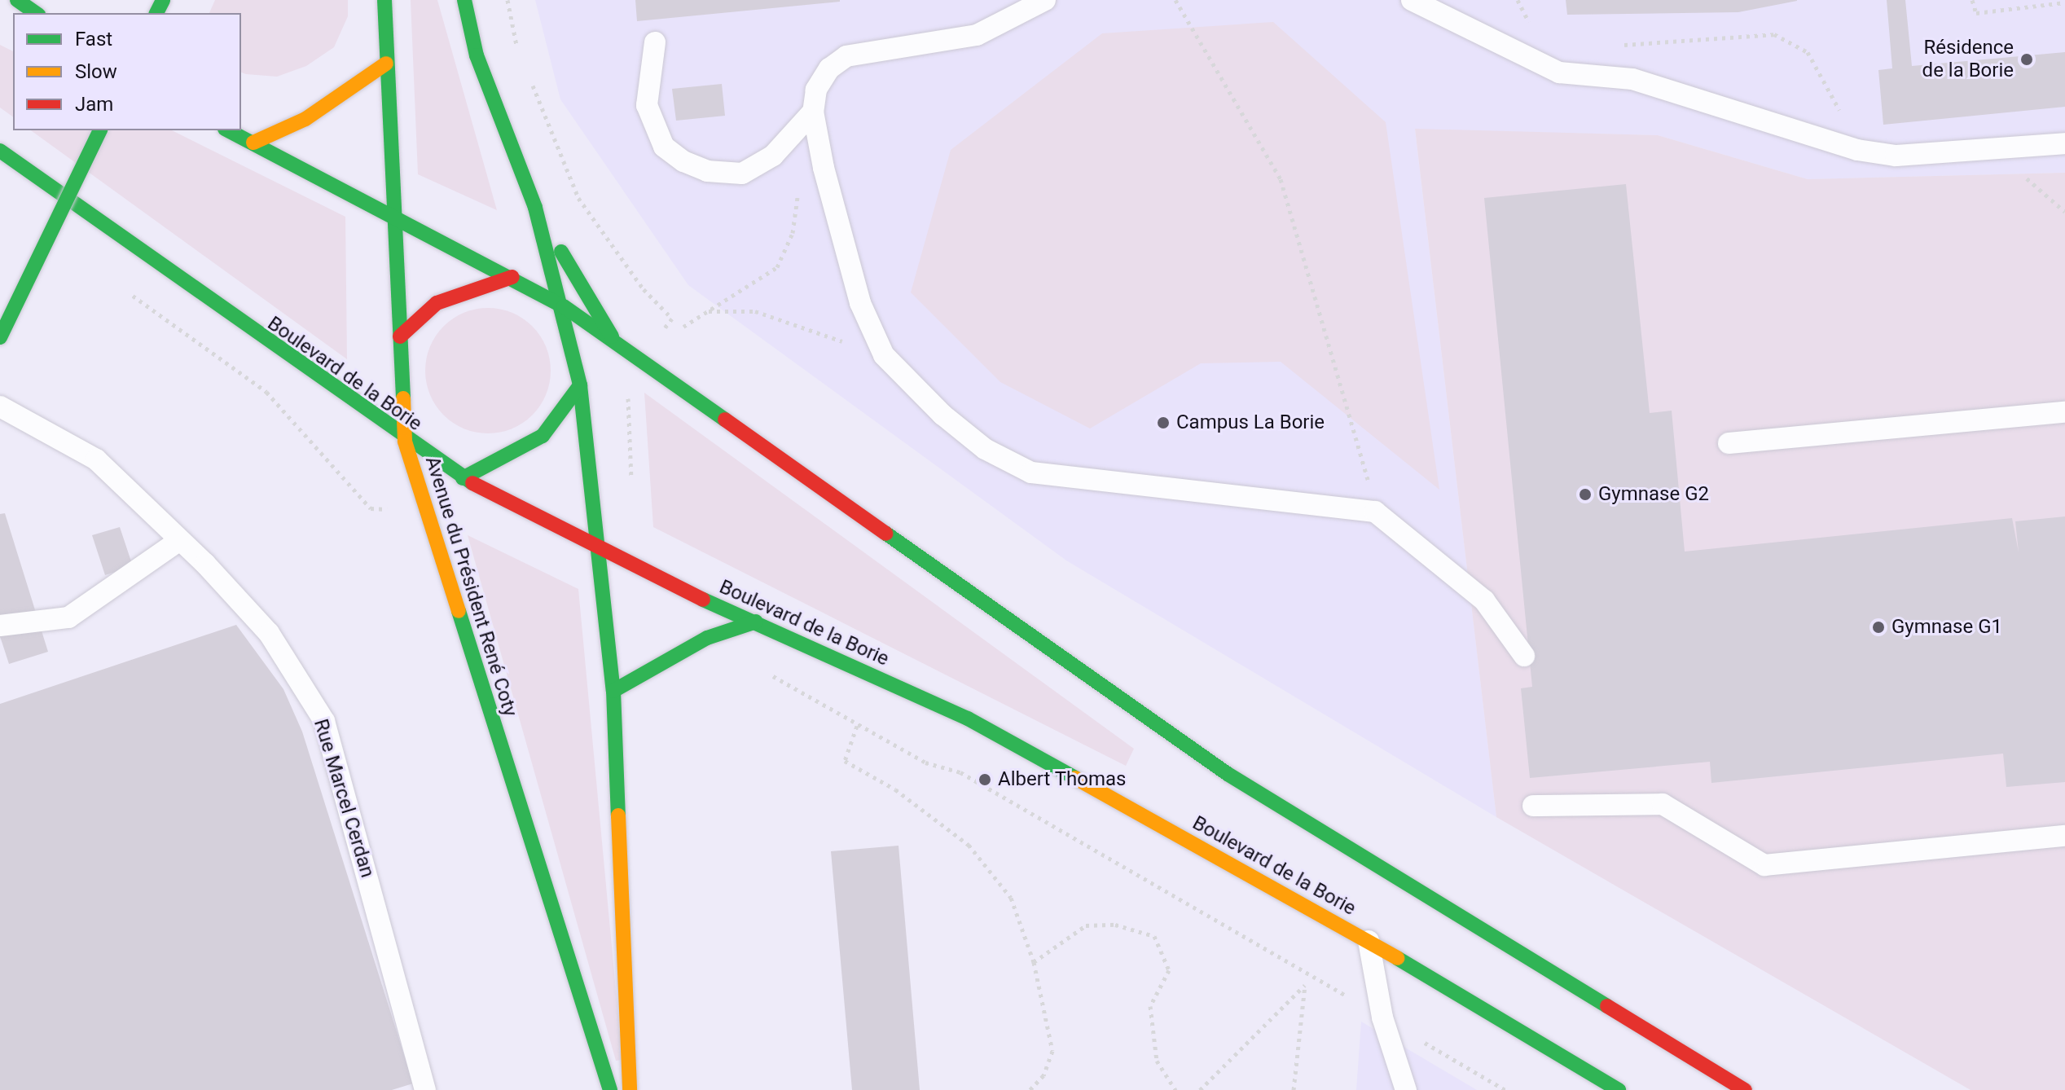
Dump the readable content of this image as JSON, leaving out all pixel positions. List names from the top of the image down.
{
  "streets": {
    "main road": ["Boulevard de la Borie", "Avenue du Président René Coty"],
    "lane": ["Rue Marcel Cerdan"]
  },
  "crossings": [
    ["Boulevard de la Borie", "Avenue du Président René Coty"]
  ],
  "places": [
    "Résidence de la Borie",
    "Campus La Borie",
    "Gymnase G2",
    "Gymnase G1",
    "Albert Thomas"
  ],
  "legend": ["Fast", "Slow", "Jam"]
}
